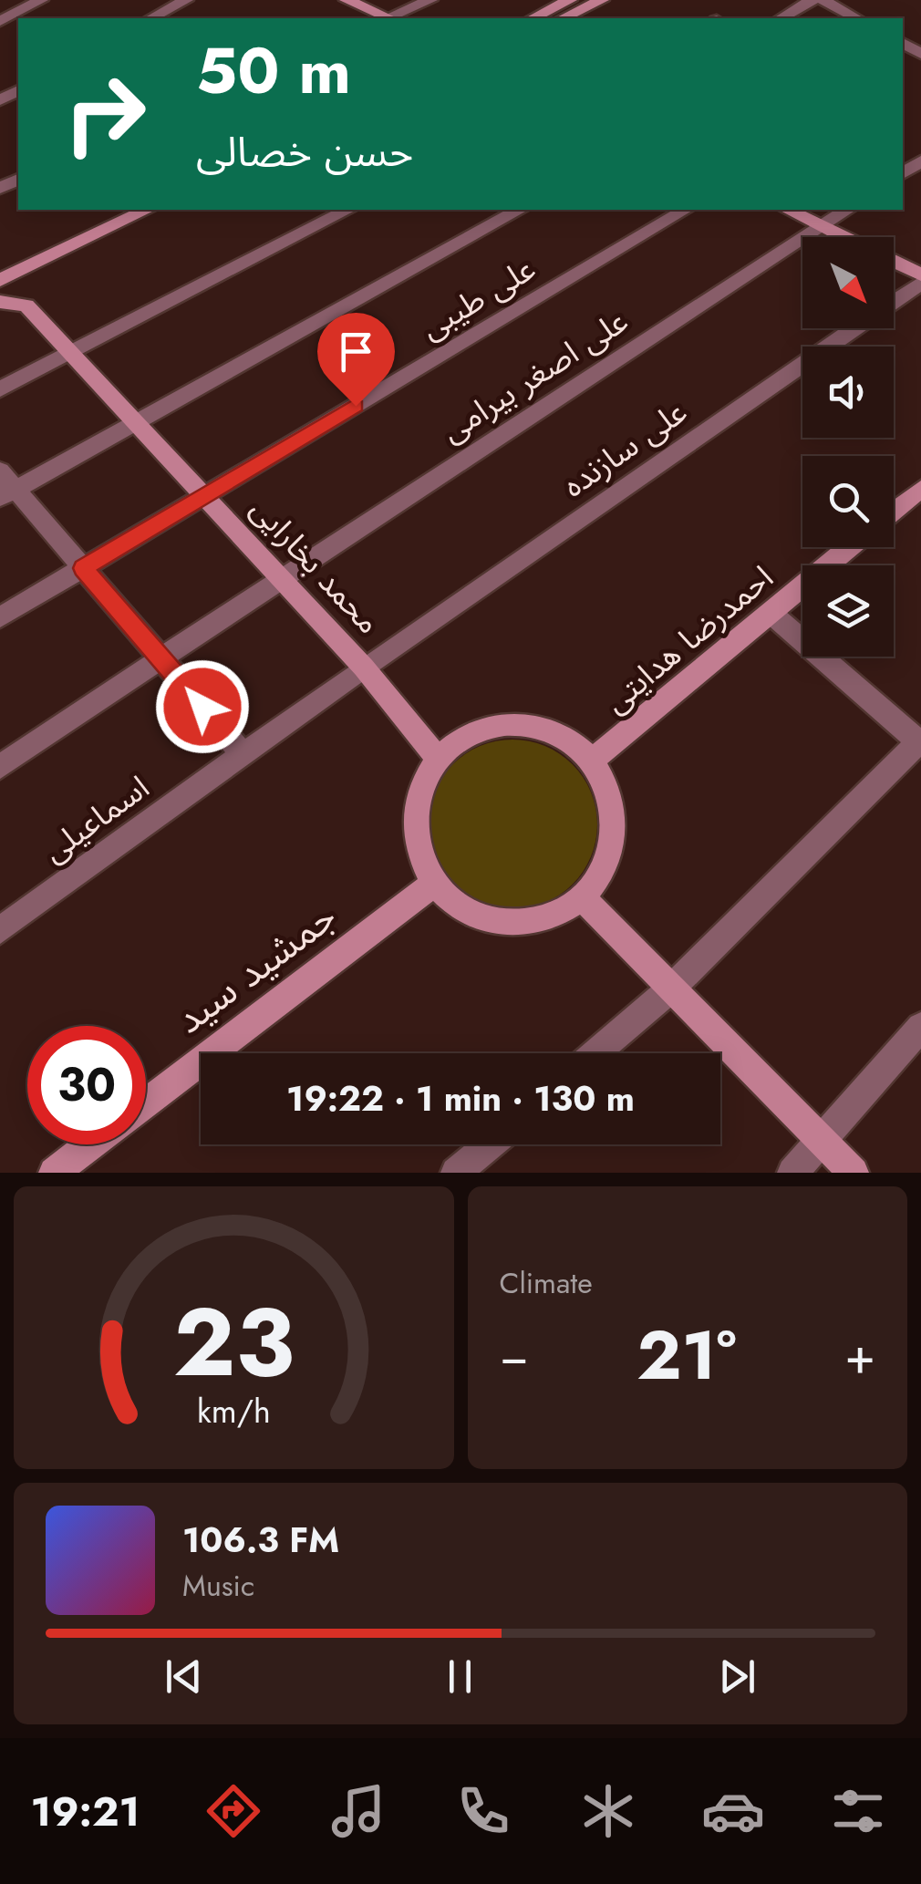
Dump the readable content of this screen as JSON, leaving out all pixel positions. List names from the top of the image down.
{
  "streets": {
    "main road": ["محمد بخارایی", "احمدرضا هدایتی", "جمشید سید"],
    "street": [
      "علی طیبی",
      "علی اصغر بیرامی",
      "علی سازنده",
      "اسماعیلی"
    ]
  },
  "crossings": [
    ["علی طیبی", "محمد بخارایی"],
    ["علی اصغر بیرامی", "محمد بخارایی"],
    ["علی سازنده", "محمد بخارایی"],
    ["علی سازنده", "اسماعیلی"],
    ["محمد بخارایی", "احمدرضا هدایتی"],
    ["محمد بخارایی", "اسماعیلی"],
    ["محمد بخارایی", "جمشید سید"],
    ["احمدرضا هدایتی", "جمشید سید"]
  ],
  "north": "bottom right",
  "page": {
    "turn": ["50 m", "حسن خصالی"],
    "limit": "30",
    "trip": "19:22 · 1 min · 130 m",
    "tile": "Climate",
    "heat": ["−", "21°", "+"],
    "song": ["106.3 FM", "Music"],
    "tabs": "19:21",
    "gauge": ["23", "km/h"]
  }
}
